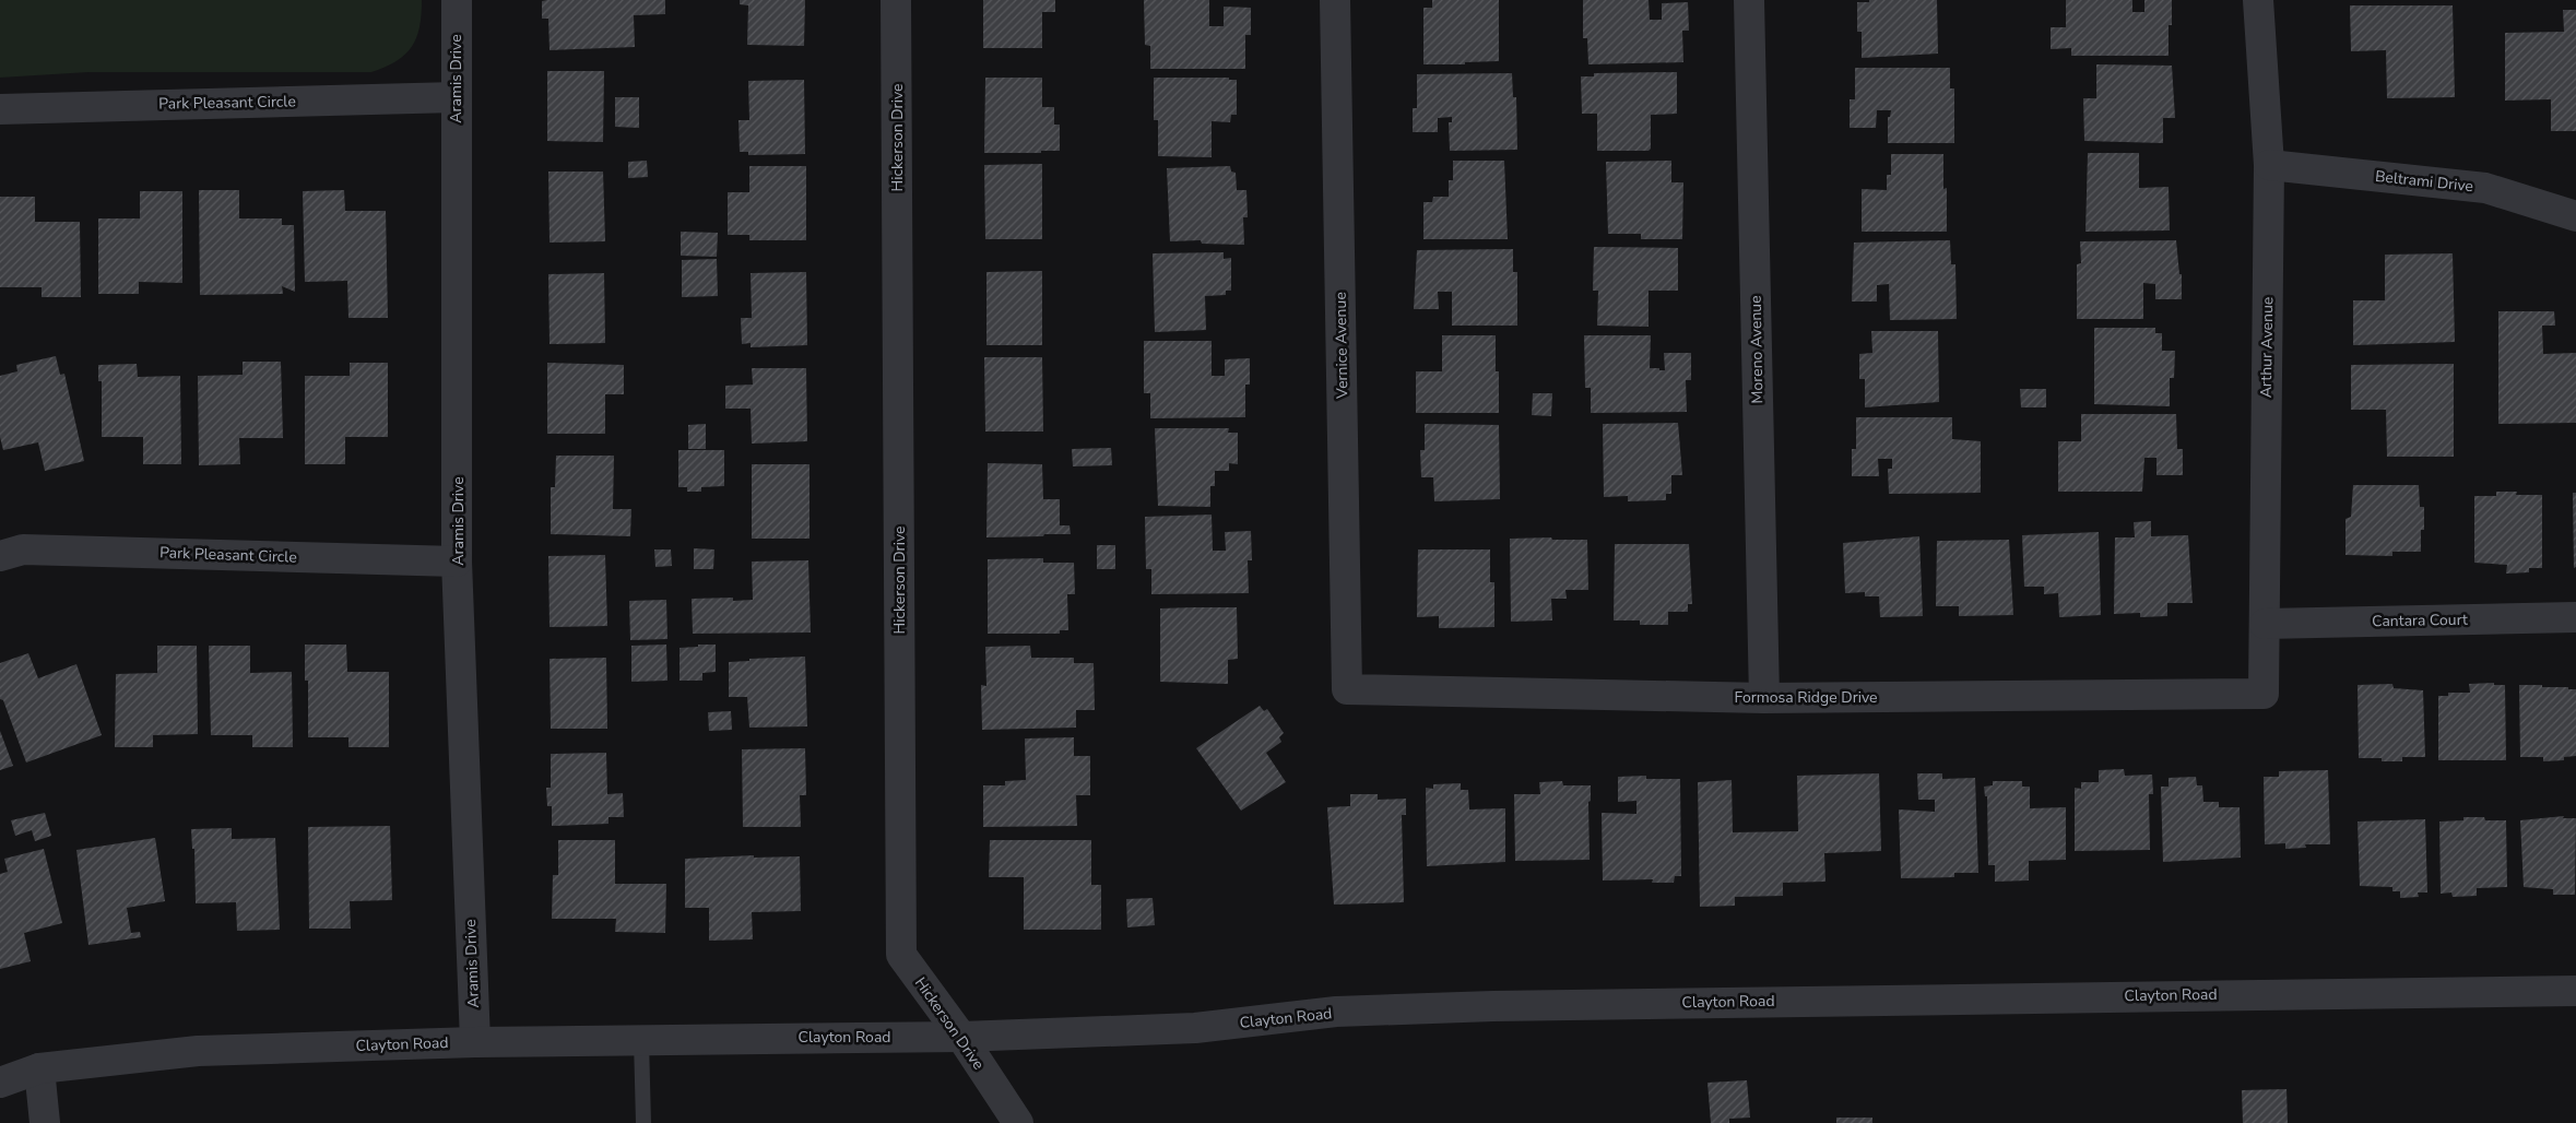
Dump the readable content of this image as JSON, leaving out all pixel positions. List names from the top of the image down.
{
  "streets": {
    "street": [
      "Aramis Drive",
      "Park Pleasant Circle",
      "Hickerson Drive",
      "Beltrami Drive",
      "Vernice Avenue",
      "Arthur Avenue",
      "Moreno Avenue",
      "Cantara Court",
      "Formosa Ridge Drive",
      "Clayton Road"
    ]
  },
  "crossings": [
    ["Aramis Drive", "Park Pleasant Circle"],
    ["Aramis Drive", "Clayton Road"],
    ["Hickerson Drive", "Clayton Road"],
    ["Beltrami Drive", "Arthur Avenue"],
    ["Vernice Avenue", "Formosa Ridge Drive"],
    ["Arthur Avenue", "Cantara Court"],
    ["Arthur Avenue", "Formosa Ridge Drive"],
    ["Moreno Avenue", "Formosa Ridge Drive"]
  ]
}
